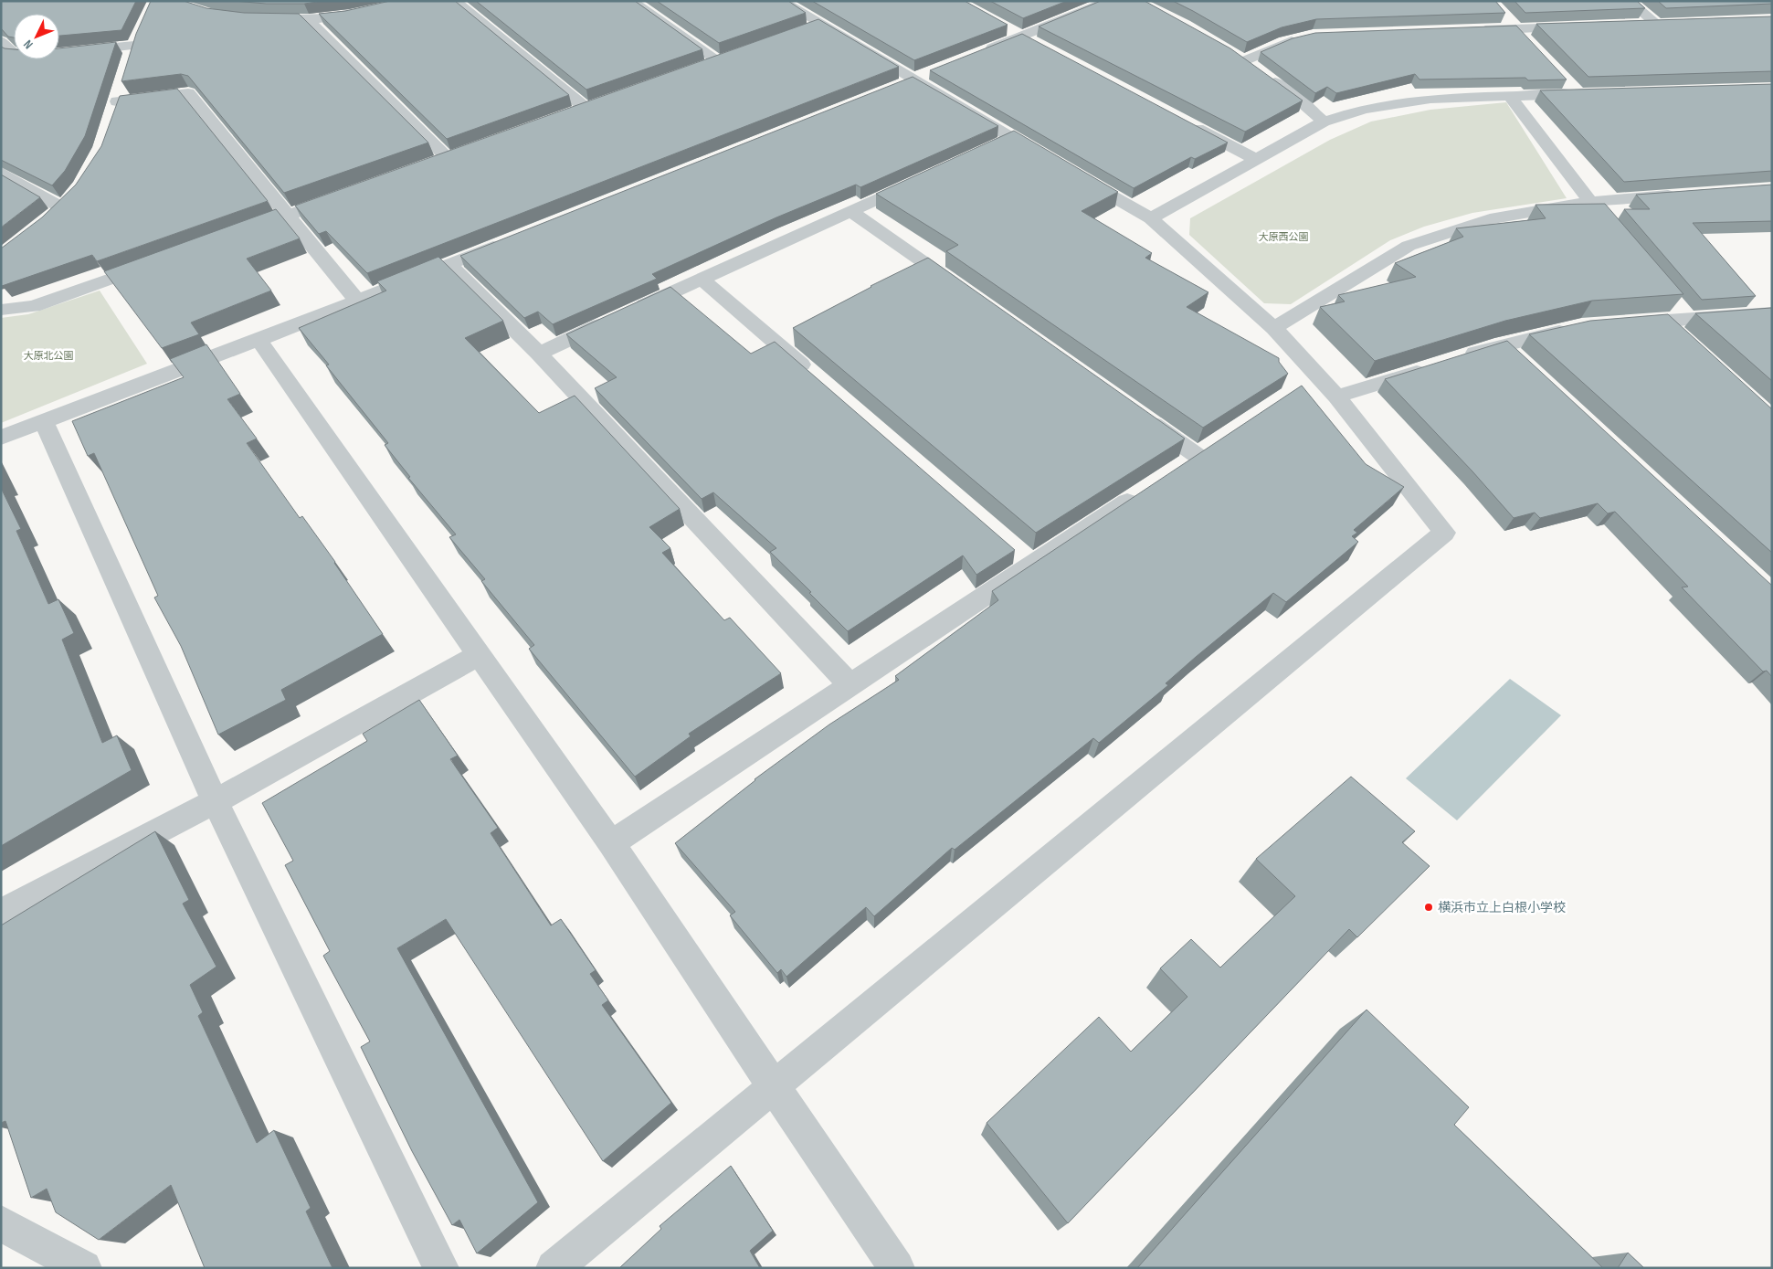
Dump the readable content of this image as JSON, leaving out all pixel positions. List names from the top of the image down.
{
  "parks": ["大原西公園", "大原北公園"],
  "places": ["横浜市立上白根小学校"],
  "north": "bottom left"
}
